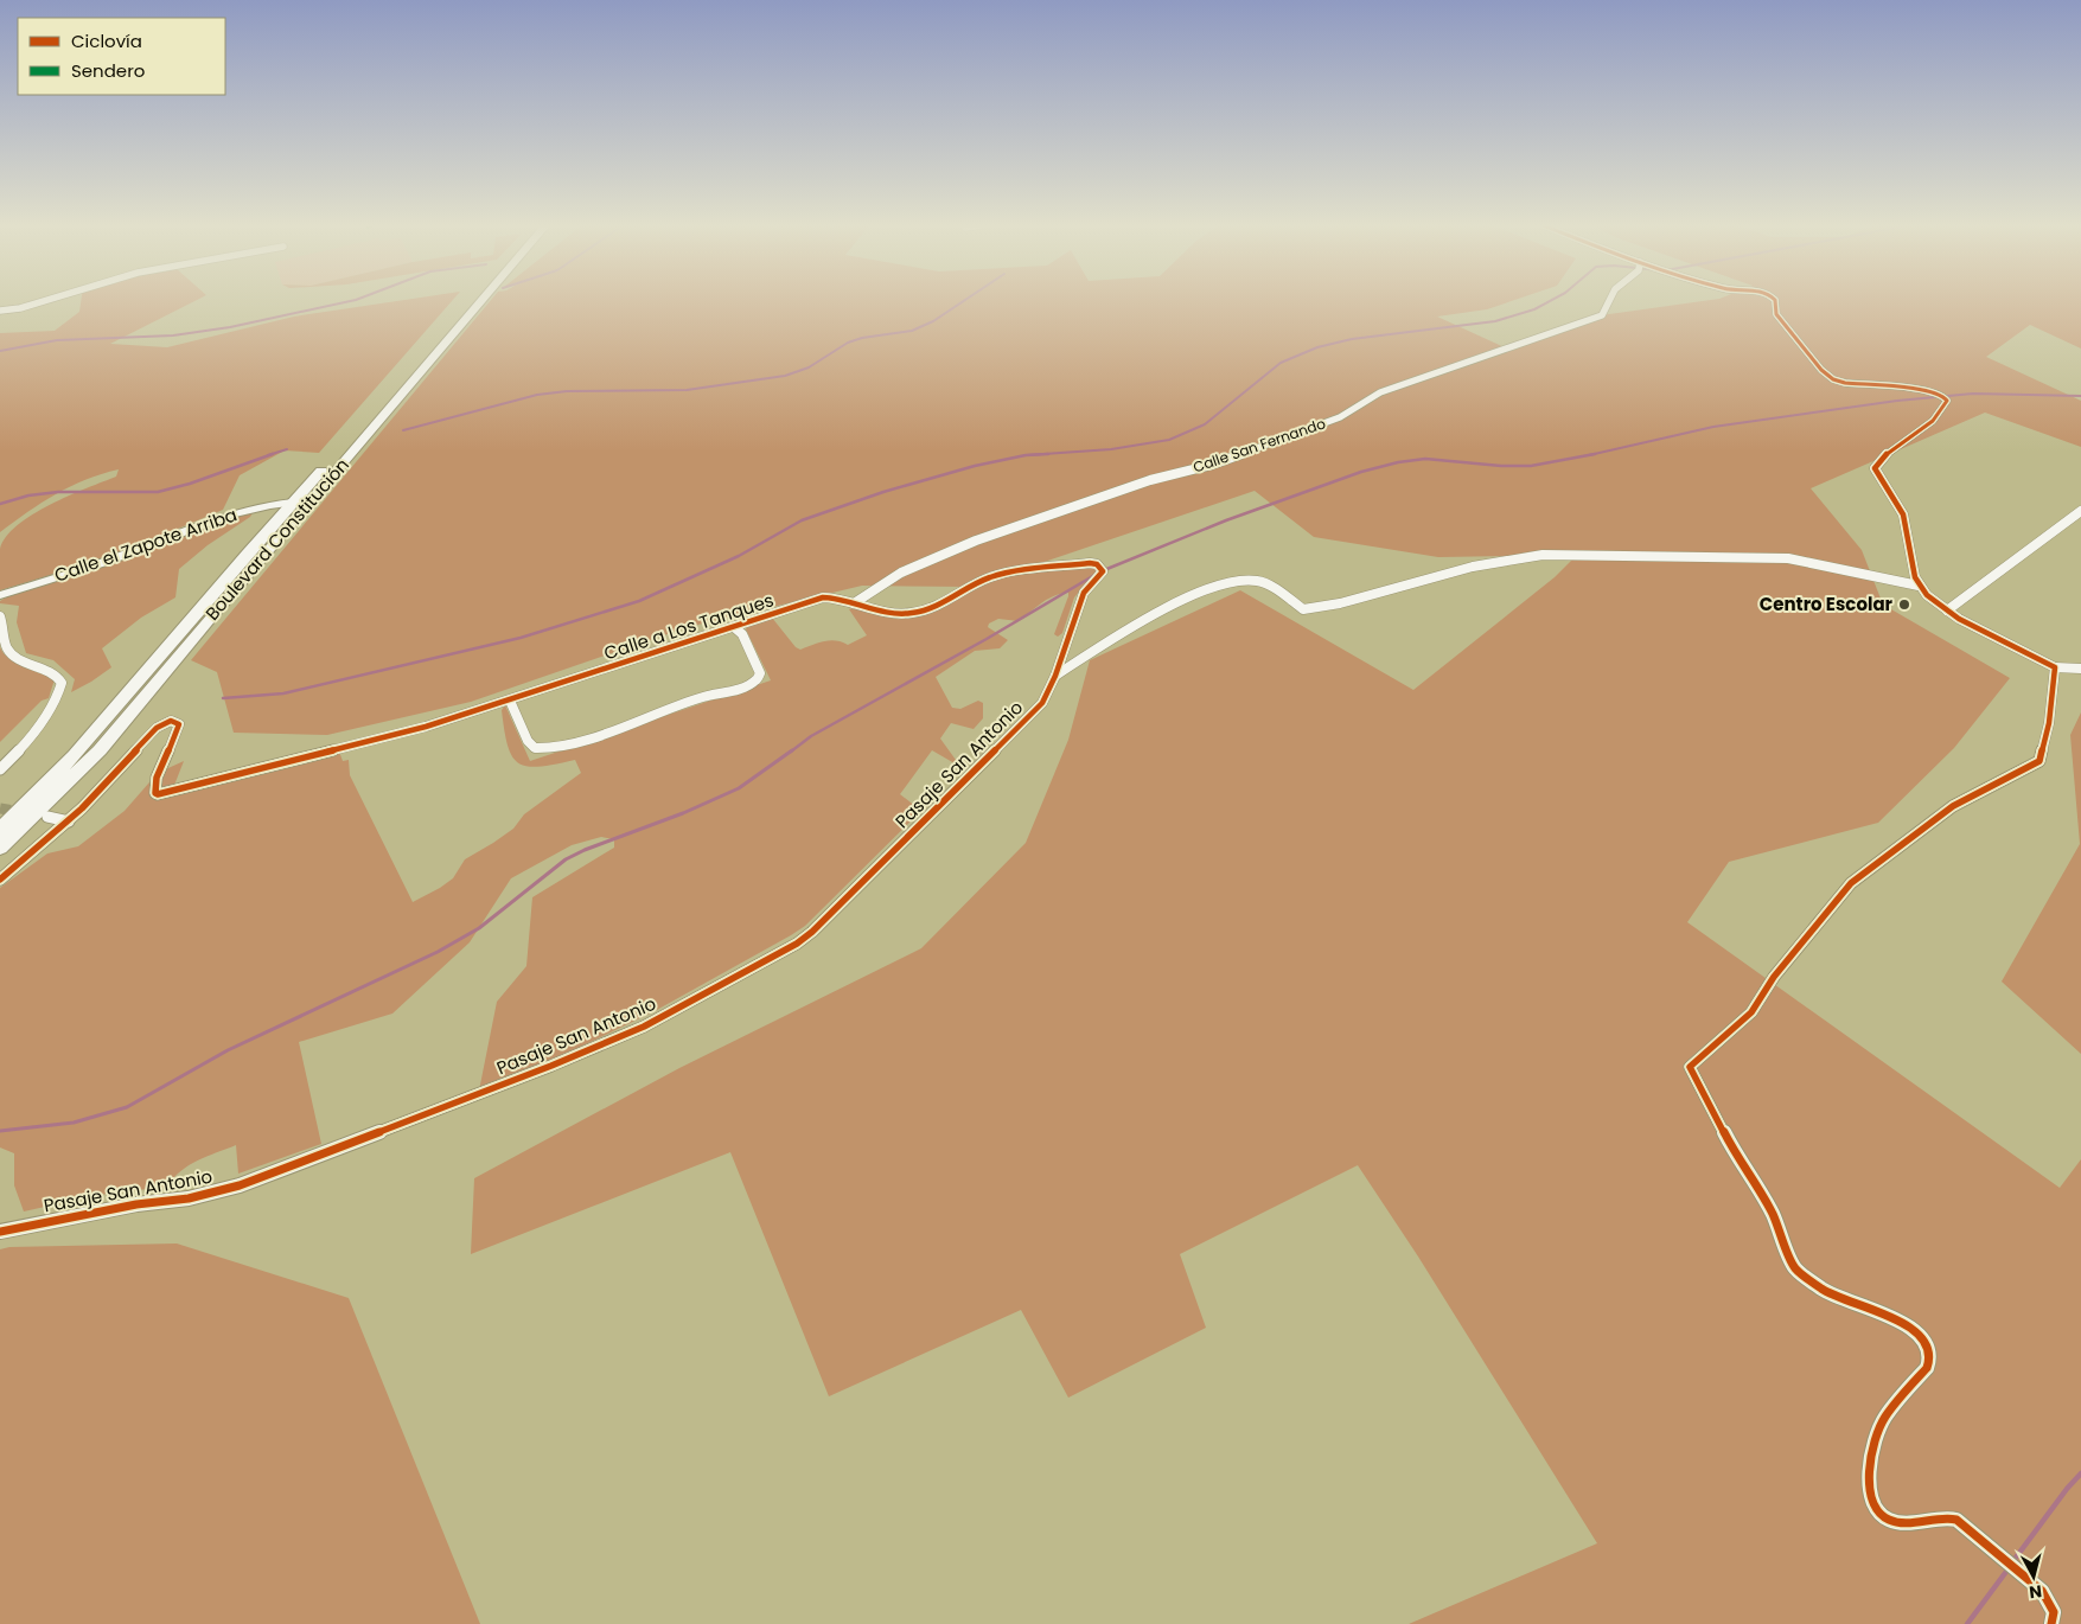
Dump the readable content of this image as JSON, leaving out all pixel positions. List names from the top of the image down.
{
  "streets": {
    "highway": ["Boulevard Constitución"],
    "street": [
      "Calle San Fernando",
      "Calle el Zapote Arriba",
      "Calle a Los Tanques",
      "Pasaje San Antonio"
    ]
  },
  "crossings": [
    ["Calle San Fernando", "Calle a Los Tanques"],
    ["Boulevard Constitución", "Calle el Zapote Arriba"],
    ["Calle a Los Tanques", "Pasaje San Antonio"]
  ],
  "places": ["Centro Escolar"],
  "legend": ["Ciclovía", "Sendero"],
  "north": "bottom"
}
